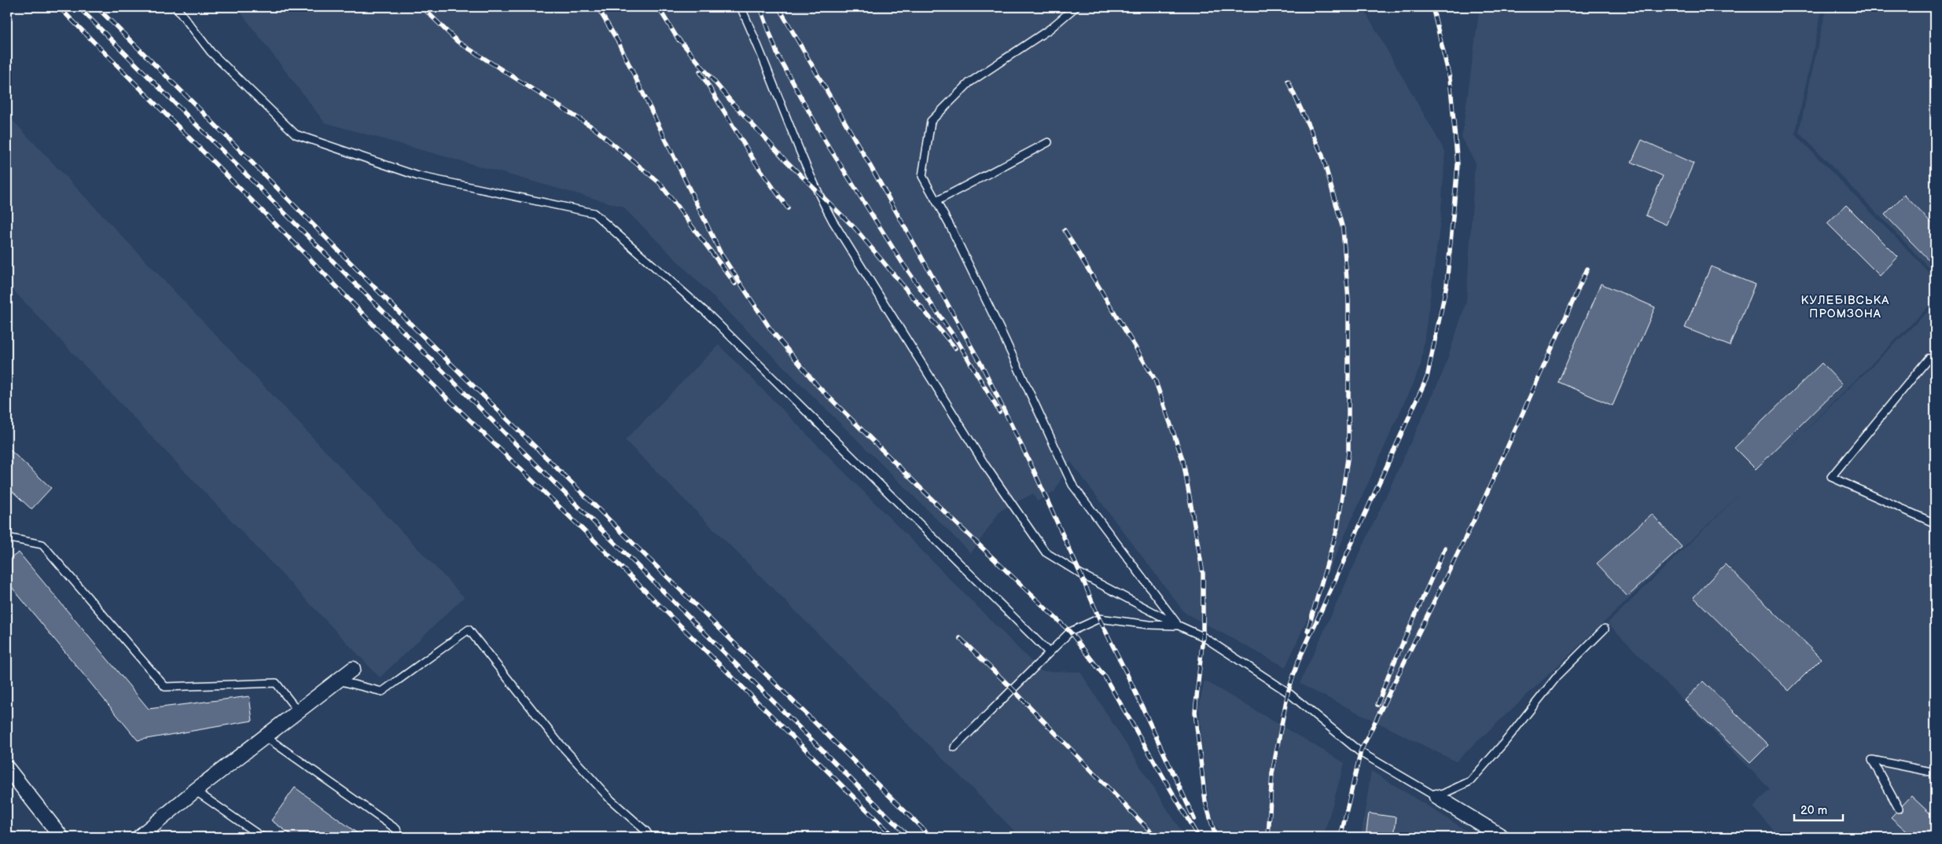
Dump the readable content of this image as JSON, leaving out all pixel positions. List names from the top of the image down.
{
  "districts": ["КУЛЕБІВСЬКА ПРОМЗОНА"],
  "scale_bar": "20 m"
}
